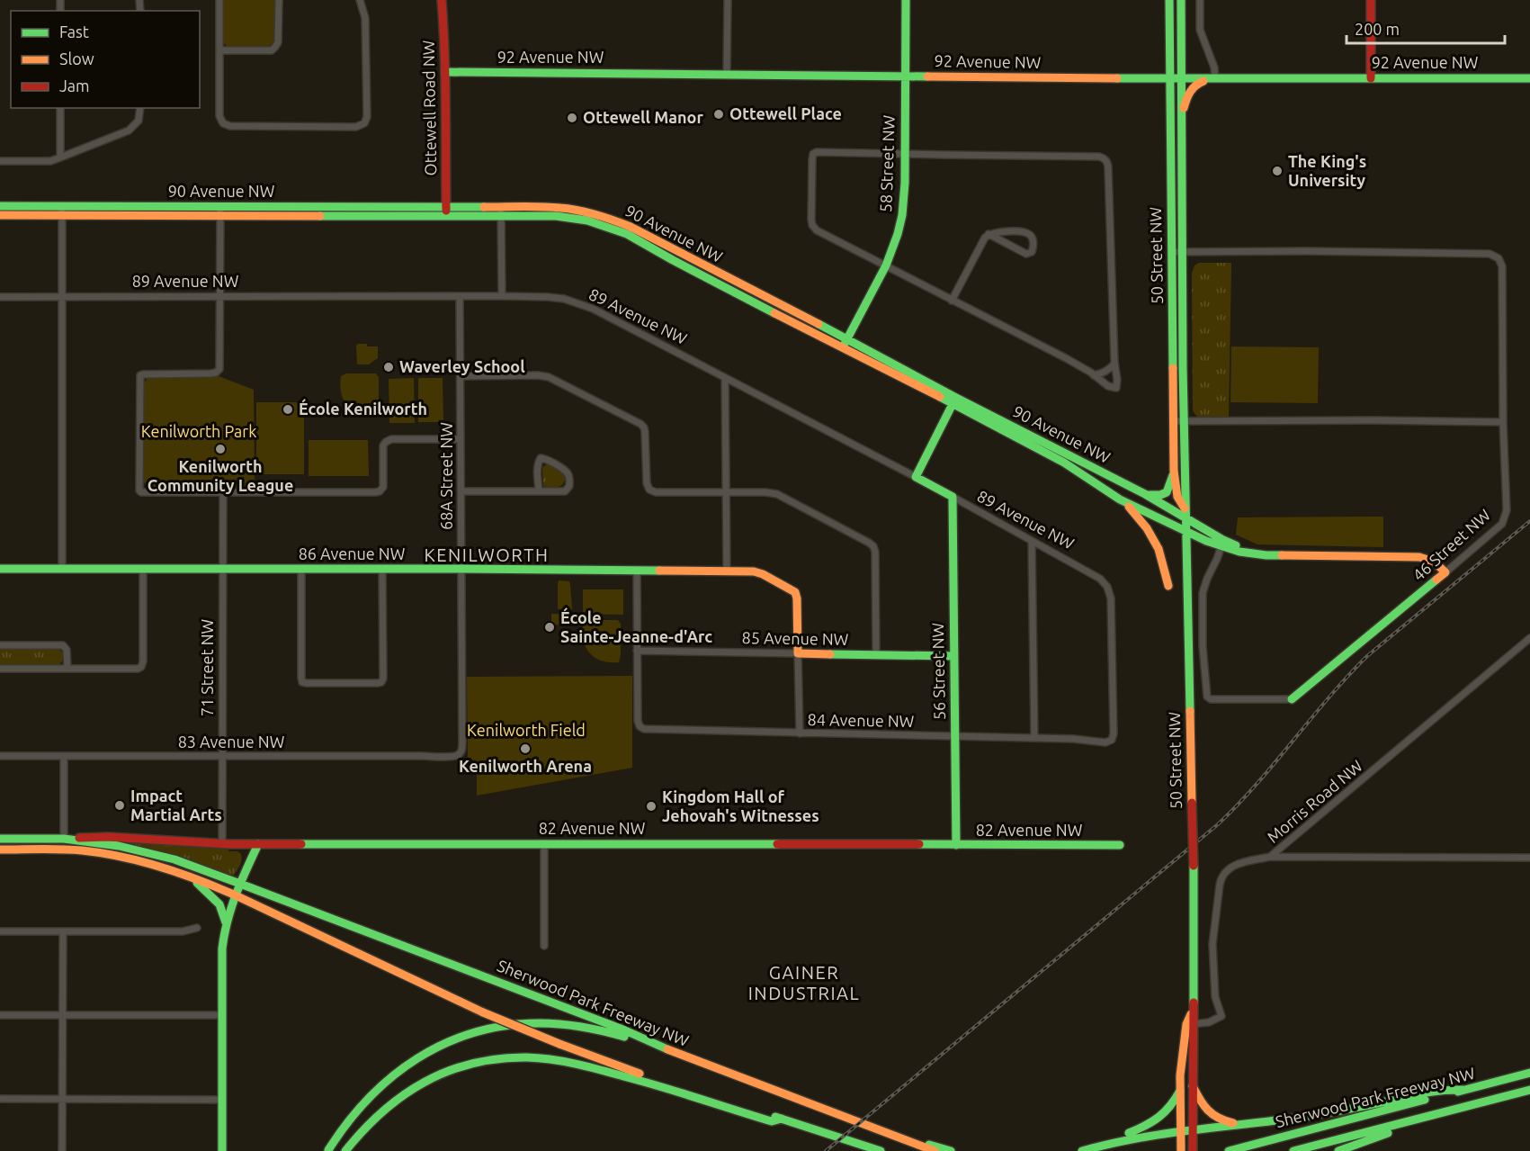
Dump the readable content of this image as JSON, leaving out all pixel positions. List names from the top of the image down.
{
  "streets": {
    "main road": [
      "92 Avenue NW",
      "Ottewell Road NW",
      "58 Street NW",
      "90 Avenue NW",
      "50 Street NW",
      "89 Avenue NW",
      "46 Street NW",
      "86 Avenue NW",
      "85 Avenue NW",
      "56 Street NW",
      "82 Avenue NW",
      "Sherwood Park Freeway NW"
    ],
    "street": [
      "68A Street NW",
      "71 Street NW",
      "84 Avenue NW",
      "83 Avenue NW",
      "Morris Road NW"
    ]
  },
  "crossings": [
    ["92 Avenue NW", "Ottewell Road NW"],
    ["92 Avenue NW", "58 Street NW"],
    ["92 Avenue NW", "50 Street NW"],
    ["Ottewell Road NW", "90 Avenue NW"],
    ["58 Street NW", "90 Avenue NW"],
    ["90 Avenue NW", "50 Street NW"],
    ["90 Avenue NW", "46 Street NW"],
    ["50 Street NW", "46 Street NW"],
    ["50 Street NW", "Morris Road NW"],
    ["89 Avenue NW", "68A Street NW"],
    ["89 Avenue NW", "56 Street NW"],
    ["89 Avenue NW", "84 Avenue NW"],
    ["68A Street NW", "86 Avenue NW"],
    ["68A Street NW", "83 Avenue NW"],
    ["86 Avenue NW", "85 Avenue NW"],
    ["86 Avenue NW", "71 Street NW"],
    ["85 Avenue NW", "56 Street NW"],
    ["85 Avenue NW", "84 Avenue NW"],
    ["71 Street NW", "83 Avenue NW"],
    ["71 Street NW", "82 Avenue NW"],
    ["56 Street NW", "84 Avenue NW"],
    ["56 Street NW", "82 Avenue NW"],
    ["82 Avenue NW", "Sherwood Park Freeway NW"]
  ],
  "districts": ["KENILWORTH", "GAINER INDUSTRIAL"],
  "parks": ["Kenilworth Park", "Kenilworth Field"],
  "places": [
    "Ottewell Place",
    "Ottewell Manor",
    "The King's University",
    "Waverley School",
    "École Kenilworth",
    "Kenilworth Community League",
    "École Sainte-Jeanne-d'Arc",
    "Kenilworth Arena",
    "Impact Martial Arts",
    "Kingdom Hall of Jehovah's Witnesses"
  ],
  "legend": ["Fast", "Slow", "Jam"],
  "scale_bar": "200 m"
}
